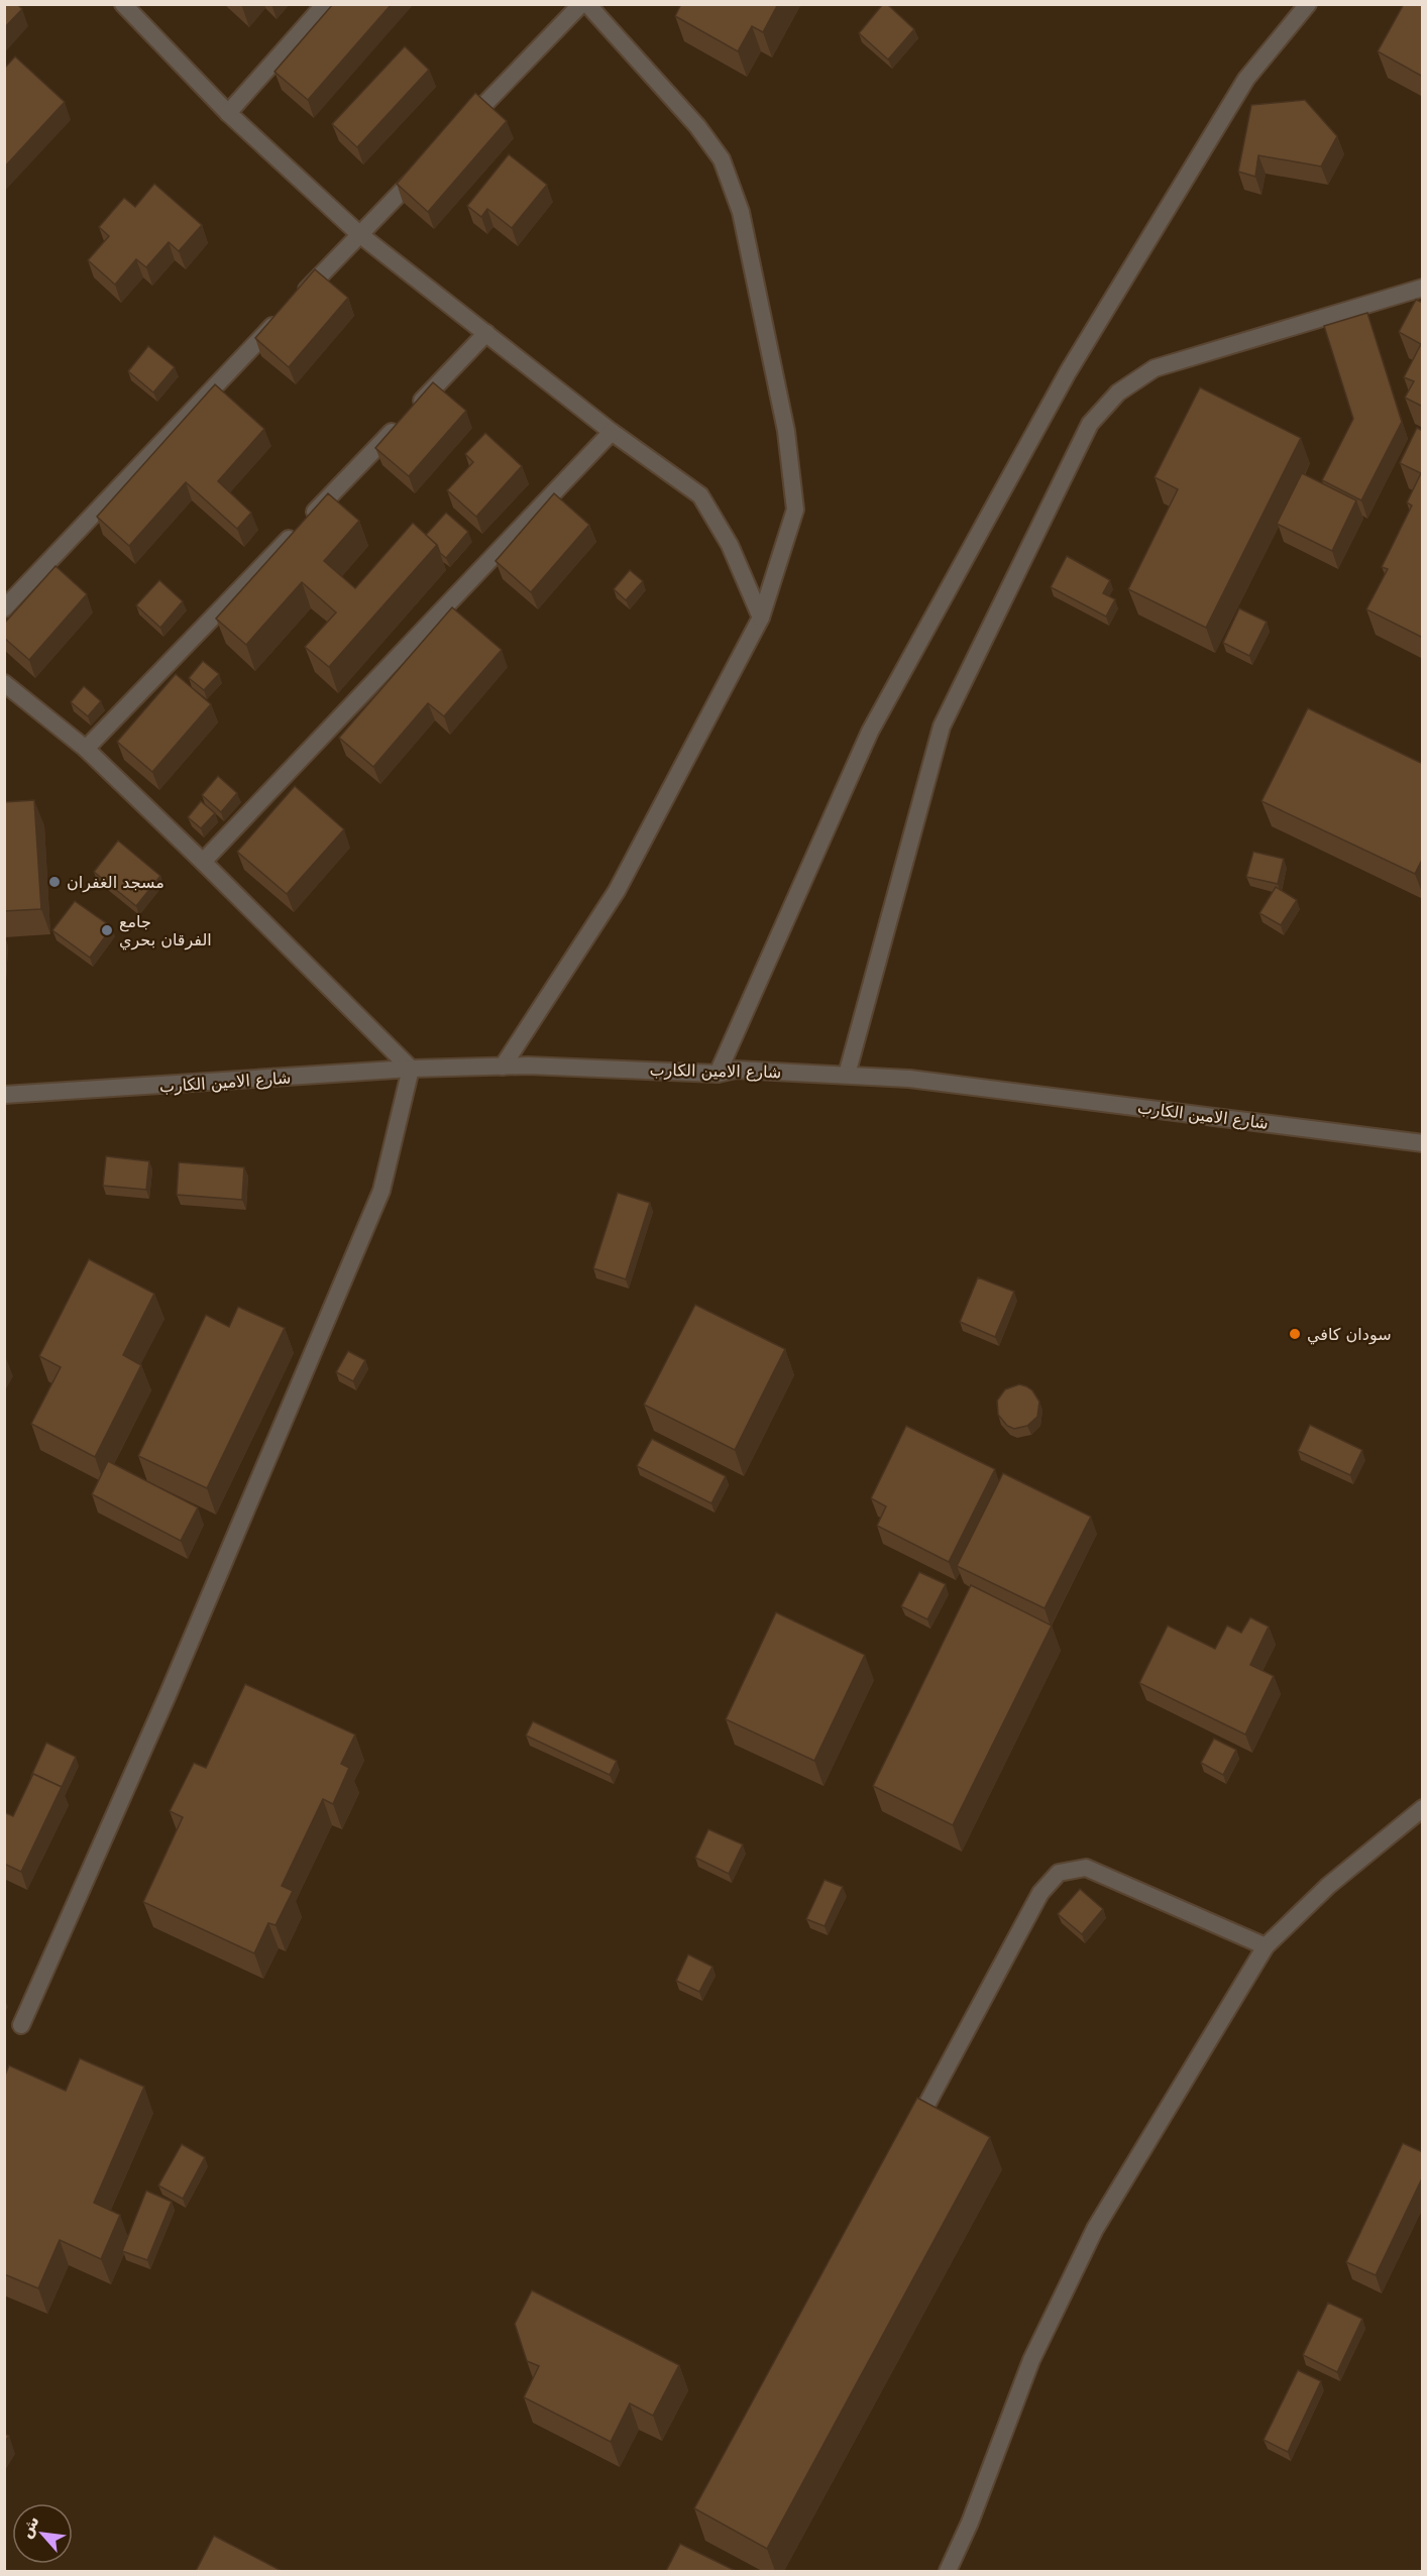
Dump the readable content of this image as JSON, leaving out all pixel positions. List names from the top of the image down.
{
  "streets": {
    "street": ["شارع الامين الكارب"]
  },
  "places": ["مسجد الغفران", "جامع الفرقان بحري", "سودان كافي"],
  "north": "top left"
}
